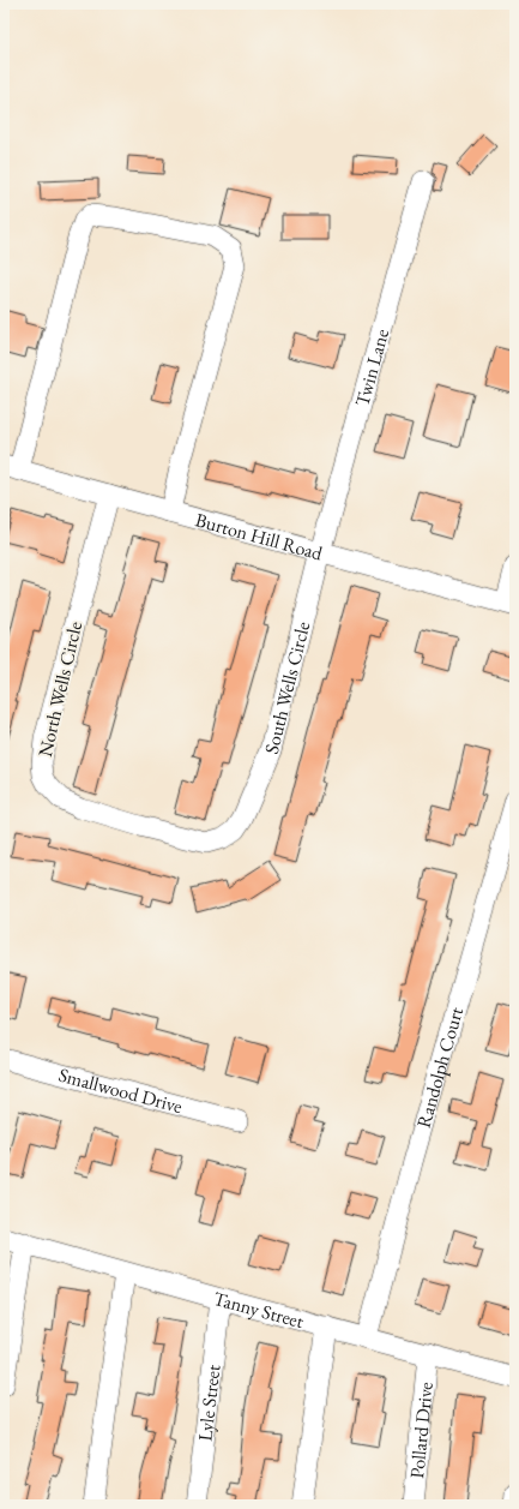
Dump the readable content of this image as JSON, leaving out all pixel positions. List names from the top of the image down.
{
  "streets": {
    "street": [
      "Twin Lane",
      "Burton Hill Road",
      "South Wells Circle",
      "North Wells Circle",
      "Randolph Court",
      "Smallwood Drive",
      "Tanny Street",
      "Lyle Street",
      "Pollard Drive"
    ]
  },
  "crossings": [
    ["Twin Lane", "Burton Hill Road"],
    ["Twin Lane", "South Wells Circle"],
    ["Burton Hill Road", "South Wells Circle"],
    ["Burton Hill Road", "North Wells Circle"],
    ["South Wells Circle", "North Wells Circle"],
    ["Randolph Court", "Tanny Street"],
    ["Tanny Street", "Lyle Street"],
    ["Tanny Street", "Pollard Drive"]
  ]
}
